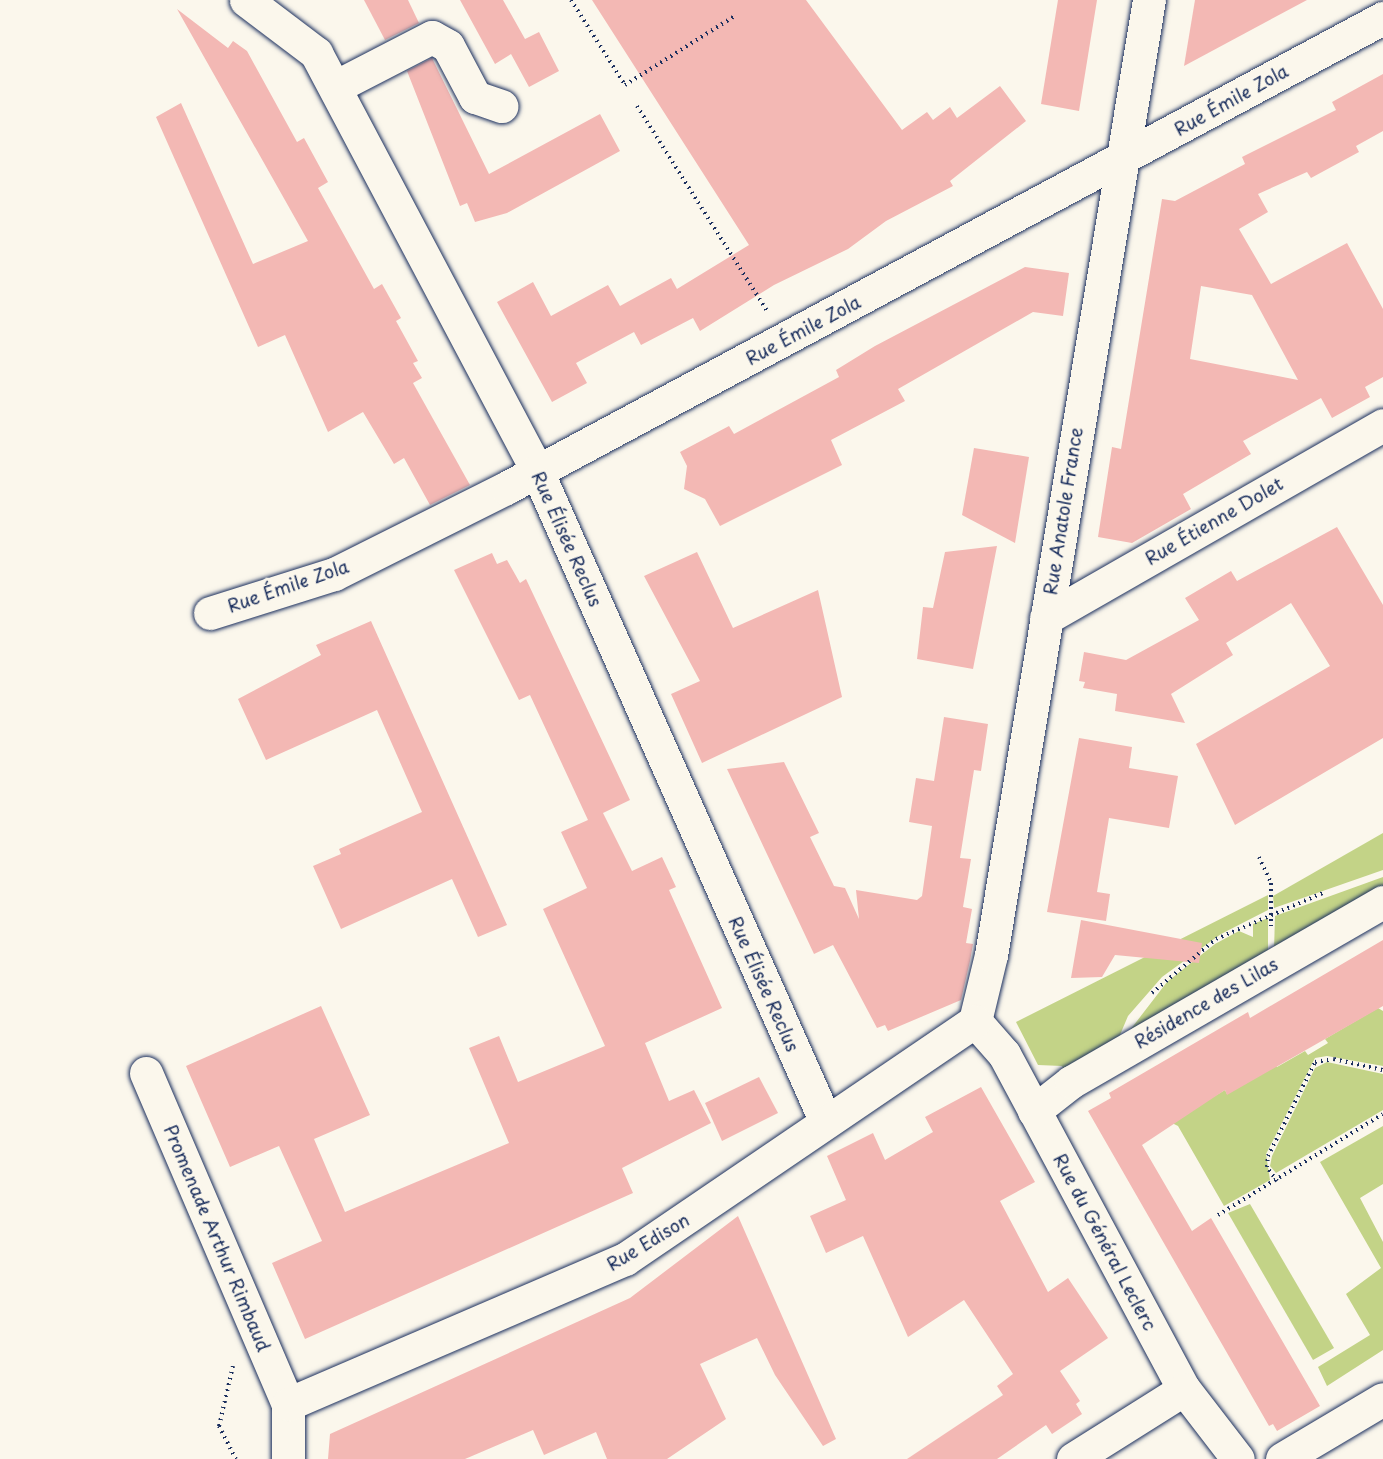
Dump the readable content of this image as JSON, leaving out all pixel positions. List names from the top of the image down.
{
  "streets": {
    "street": [
      "Rue Émile Zola",
      "Rue Anatole France",
      "Rue Étienne Dolet",
      "Rue Élisée Reclus",
      "Résidence des Lilas",
      "Promenade Arthur Rimbaud",
      "Rue Edison",
      "Rue du Général Leclerc"
    ]
  },
  "crossings": [
    ["Rue Émile Zola", "Rue Anatole France"],
    ["Rue Émile Zola", "Rue Élisée Reclus"],
    ["Rue Anatole France", "Rue Étienne Dolet"],
    ["Rue Anatole France", "Rue Edison"],
    ["Rue Anatole France", "Rue du Général Leclerc"],
    ["Rue Élisée Reclus", "Rue Edison"],
    ["Résidence des Lilas", "Rue du Général Leclerc"],
    ["Promenade Arthur Rimbaud", "Rue Edison"],
    ["Rue Edison", "Rue du Général Leclerc"]
  ]
}
